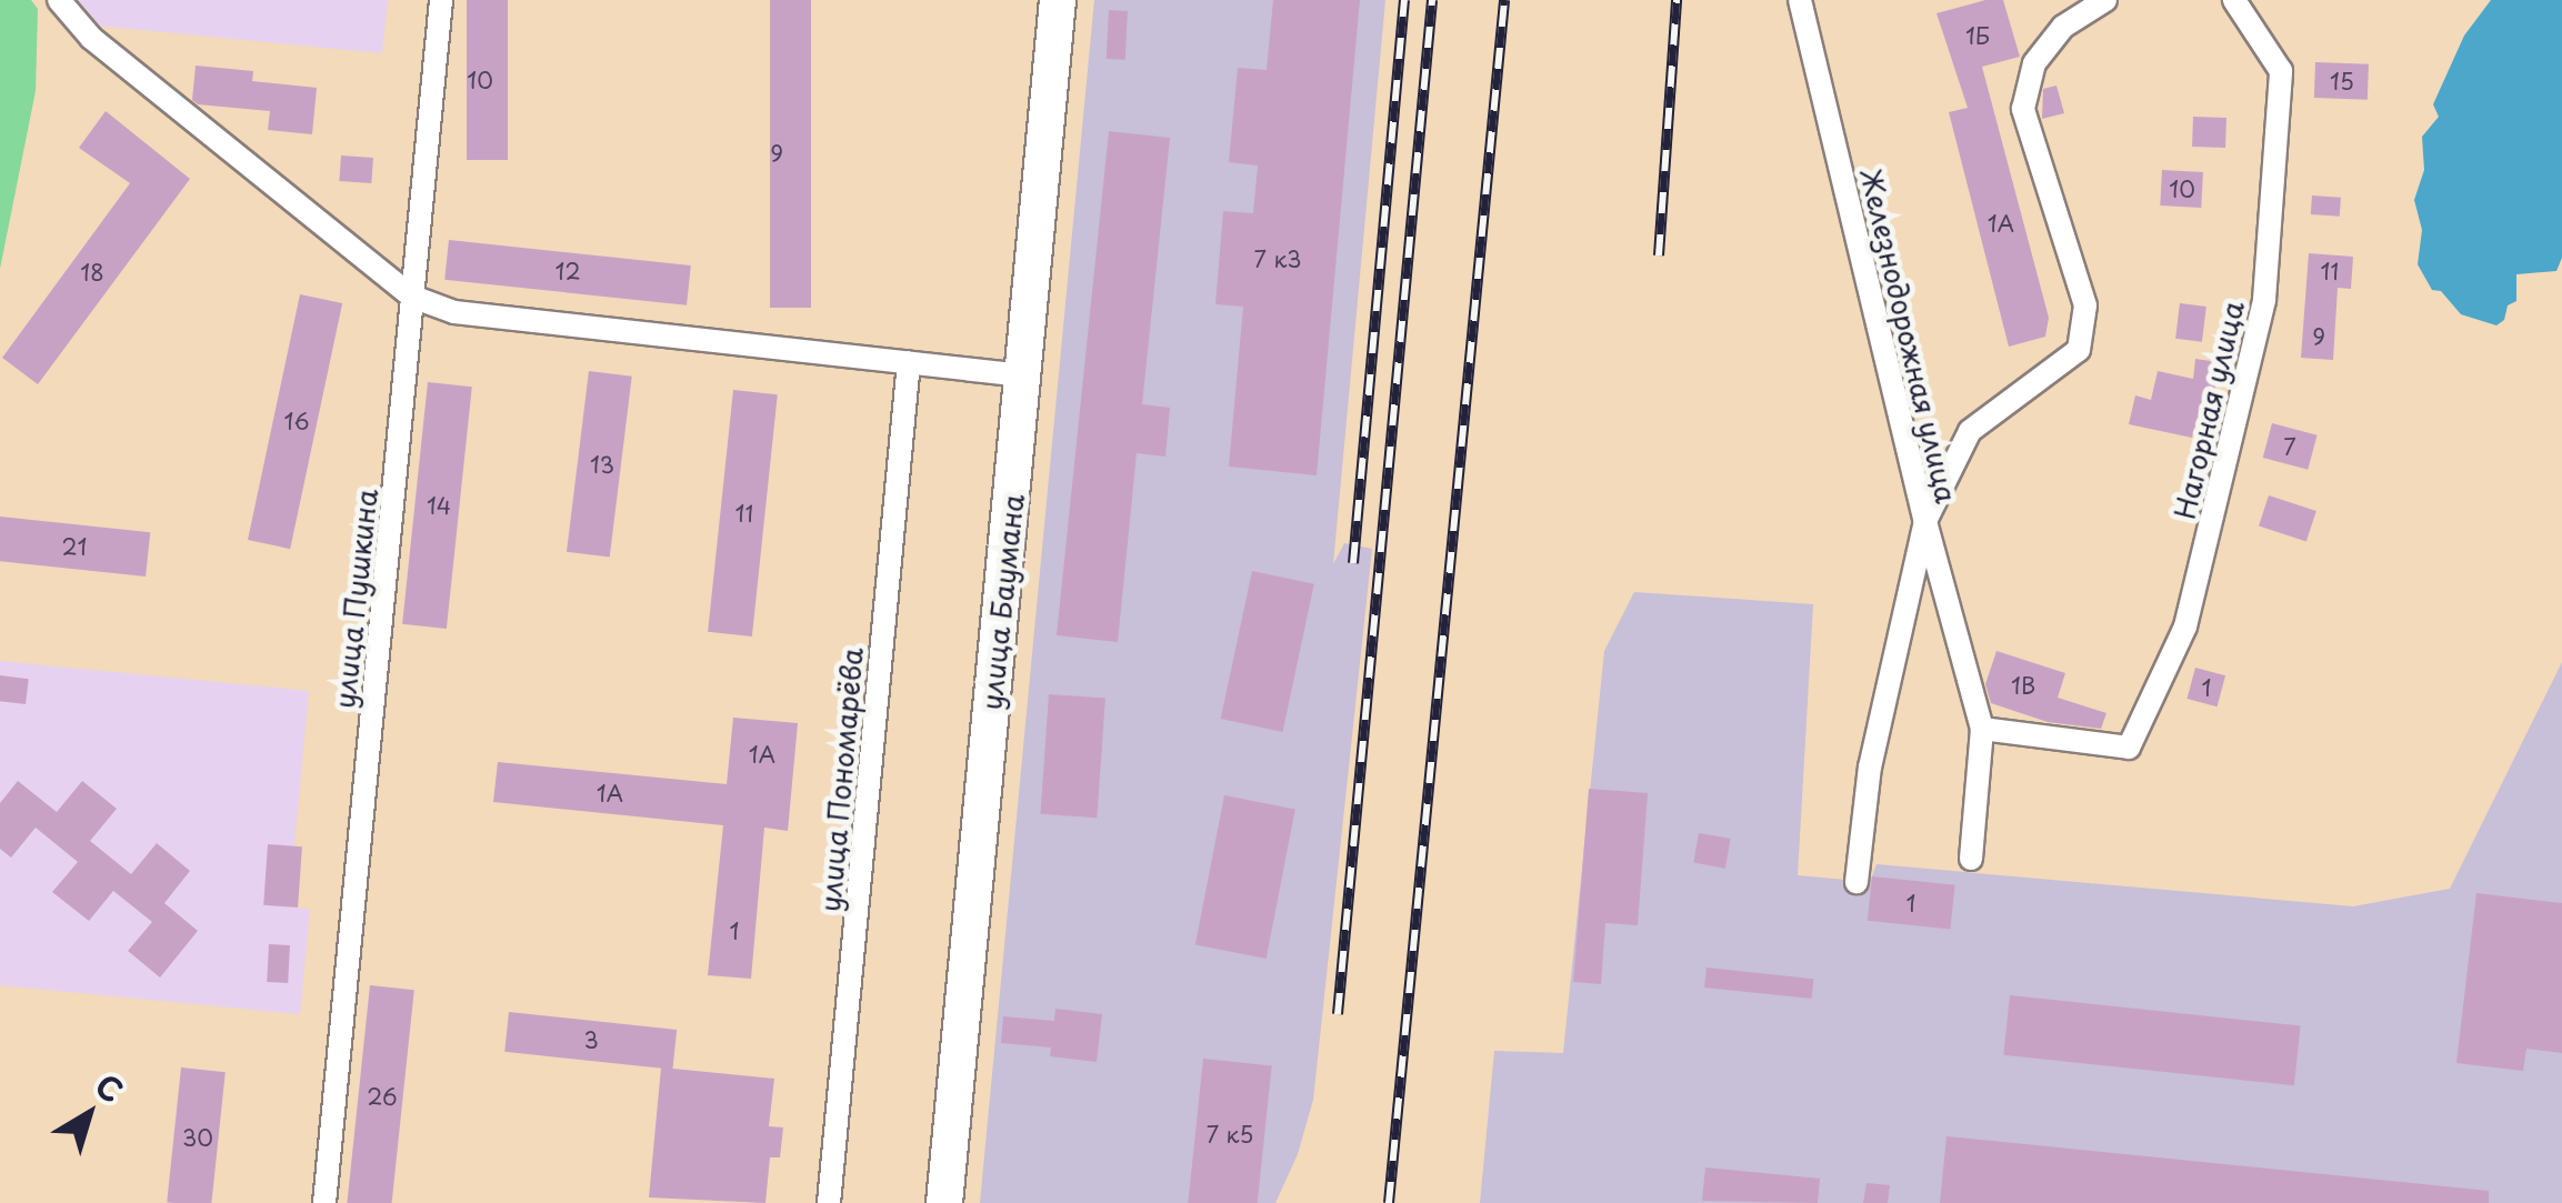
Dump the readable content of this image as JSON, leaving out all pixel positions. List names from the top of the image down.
{
  "streets": {
    "main road": ["улица Баумана"],
    "street": [
      "Железнодорожная улица",
      "Нагорная улица",
      "улица Пушкина",
      "улица Пономарёва"
    ]
  },
  "house_numbers": [
    "1Б",
    "10",
    "15",
    "9",
    "10",
    "1А",
    "7 к3",
    "12",
    "11",
    "18",
    "9",
    "16",
    "7",
    "13",
    "14",
    "11",
    "21",
    "1В",
    "1",
    "1А",
    "1А",
    "1",
    "1",
    "3",
    "26",
    "7 к5",
    "30"
  ],
  "north": "top right"
}
